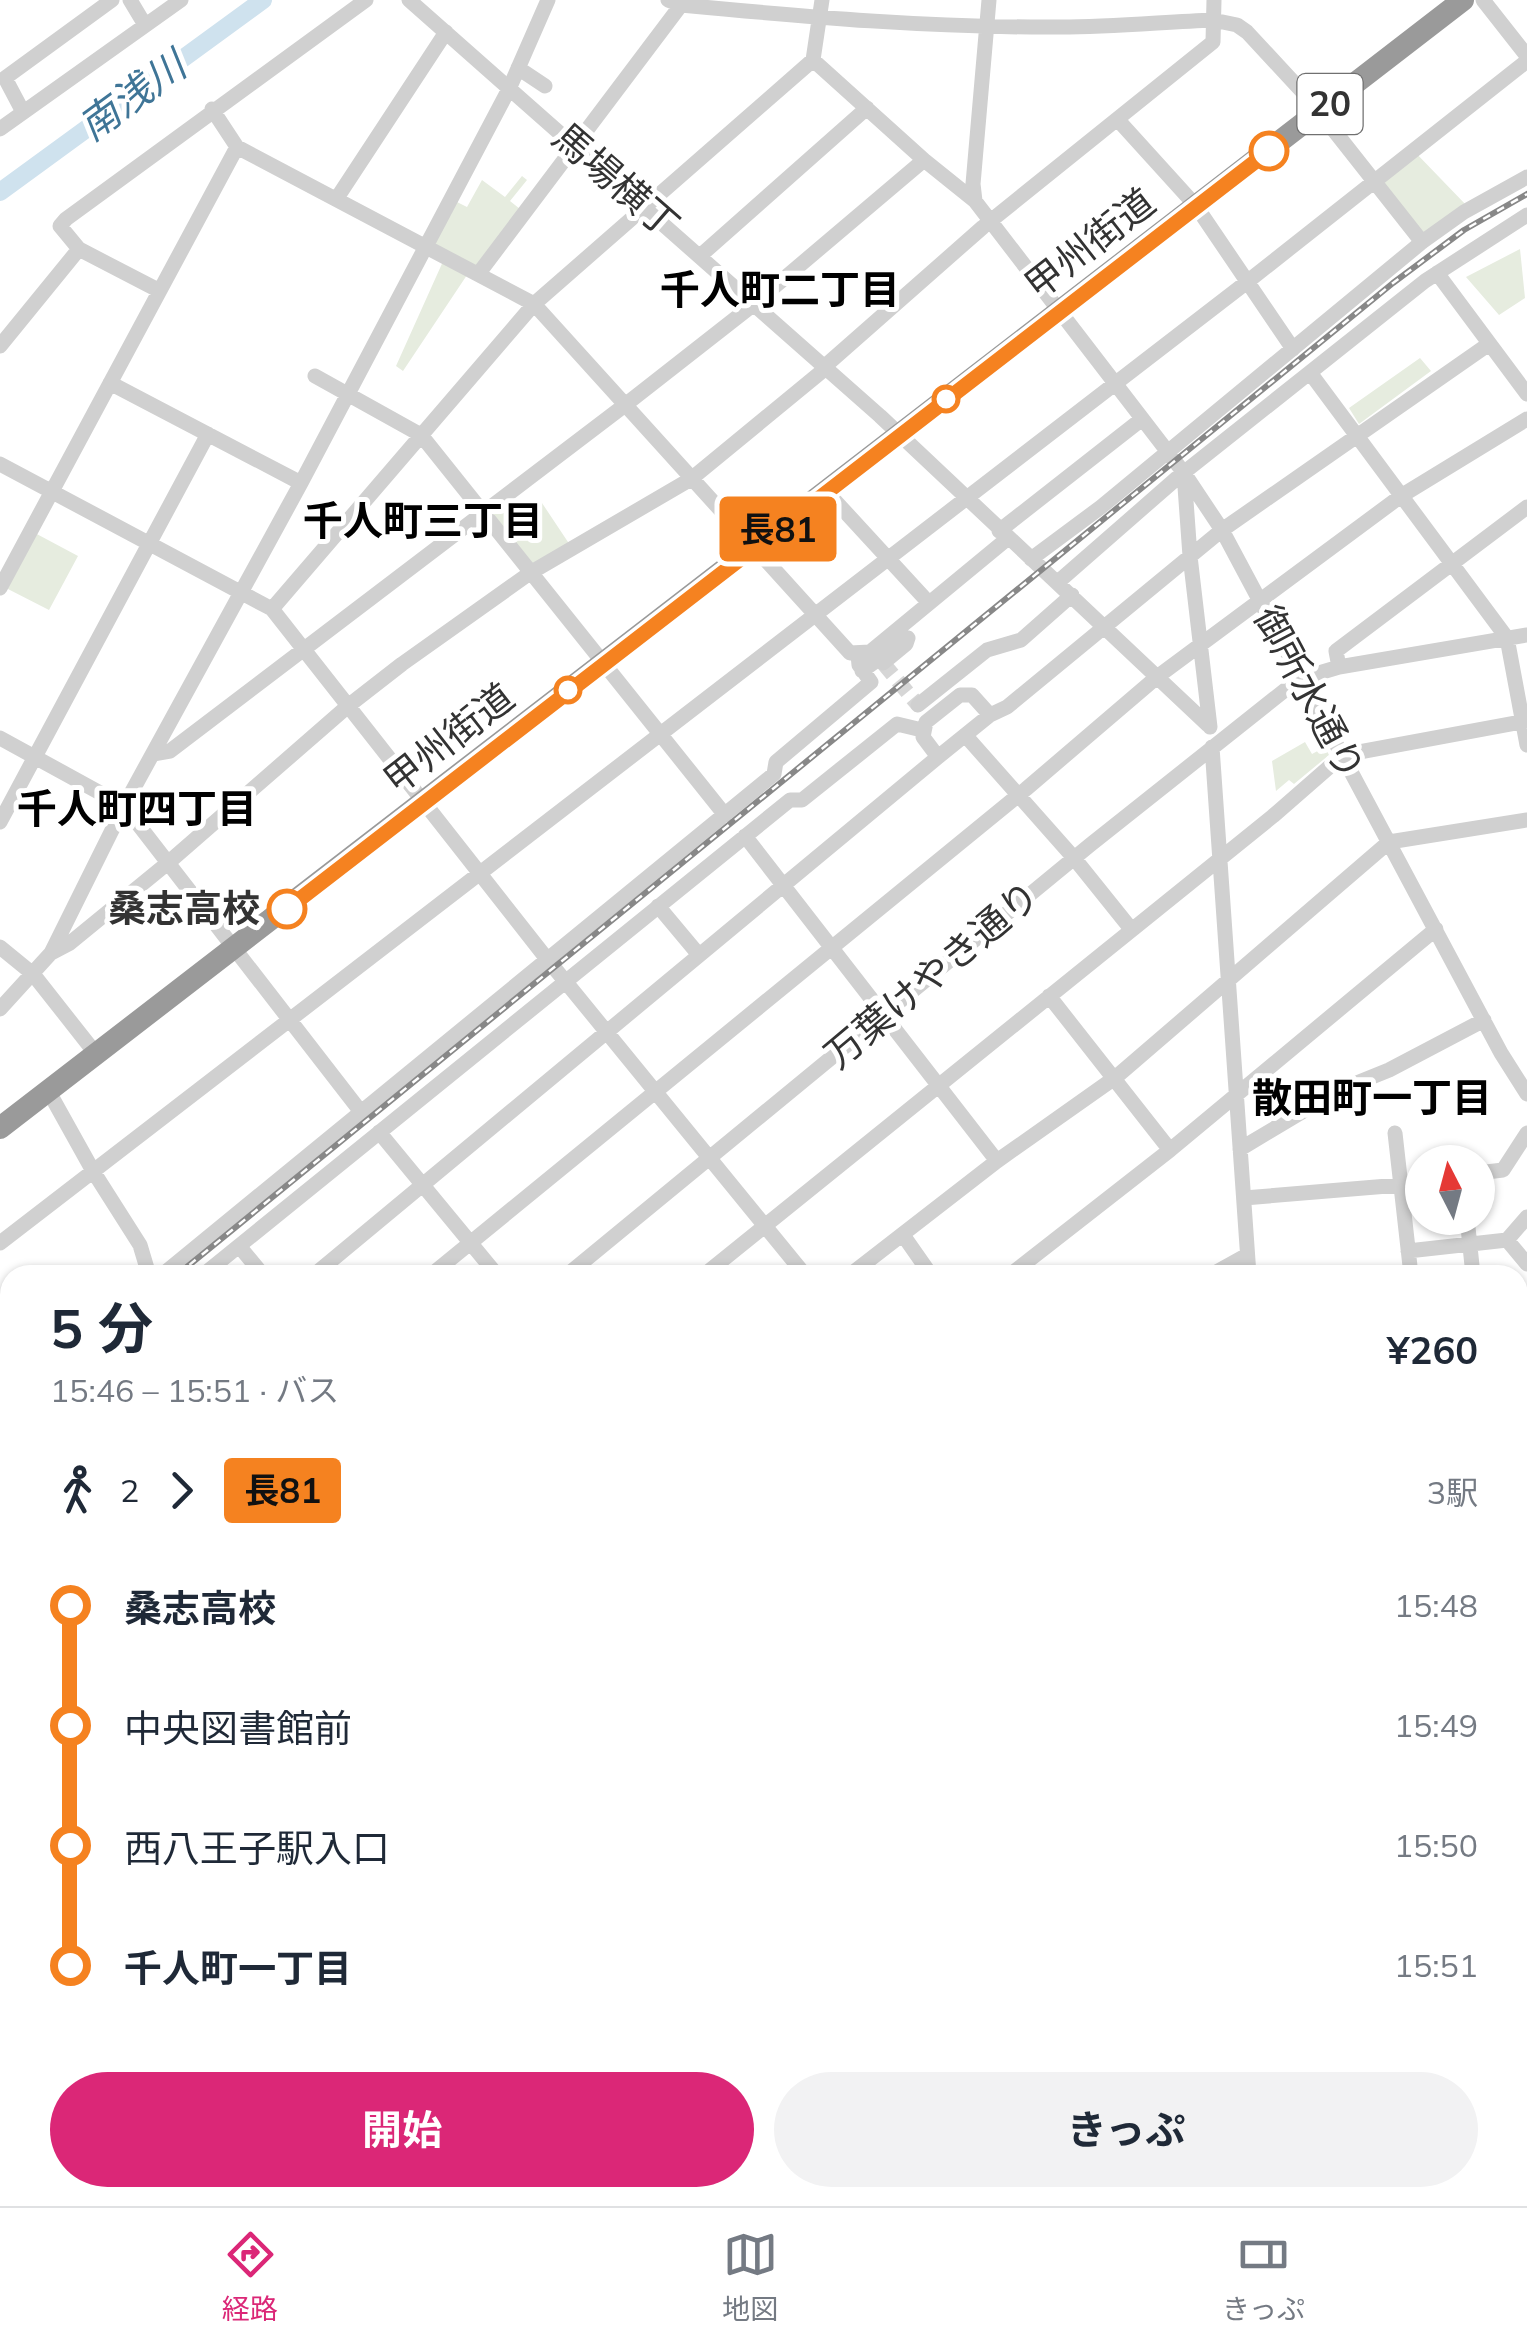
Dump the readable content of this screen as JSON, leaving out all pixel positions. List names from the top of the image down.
{
  "streets": {
    "highway": ["20", "甲州街道"],
    "street": ["馬場横丁", "御所水通り", "万葉けやき通り"]
  },
  "crossings": [
    ["馬場横丁", "甲州街道"],
    ["馬場横丁", "万葉けやき通り"],
    ["甲州街道", "御所水通り"],
    ["御所水通り", "万葉けやき通り"]
  ],
  "districts": [
    "千人町二丁目",
    "千人町三丁目",
    "千人町四丁目",
    "散田町一丁目"
  ],
  "water": ["南浅川"],
  "places": ["桑志高校"],
  "lines": ["bus line 長81"],
  "north": "top",
  "page": {
    "on_map": "長81",
    "heading": ["5 分", "15:46 – 15:51 · バス", "¥260"],
    "legs": ["2", "長81", "3駅"],
    "list": [
      {
        "name": "桑志高校",
        "value": "15:48"
      },
      {
        "name": "中央図書館前",
        "value": "15:49"
      },
      {
        "name": "西八王子駅入口",
        "value": "15:50"
      },
      {
        "name": "千人町一丁目",
        "value": "15:51"
      }
    ],
    "buttons": ["開始", "きっぷ"],
    "tabs": ["経路", "地図", "きっぷ"]
  }
}
